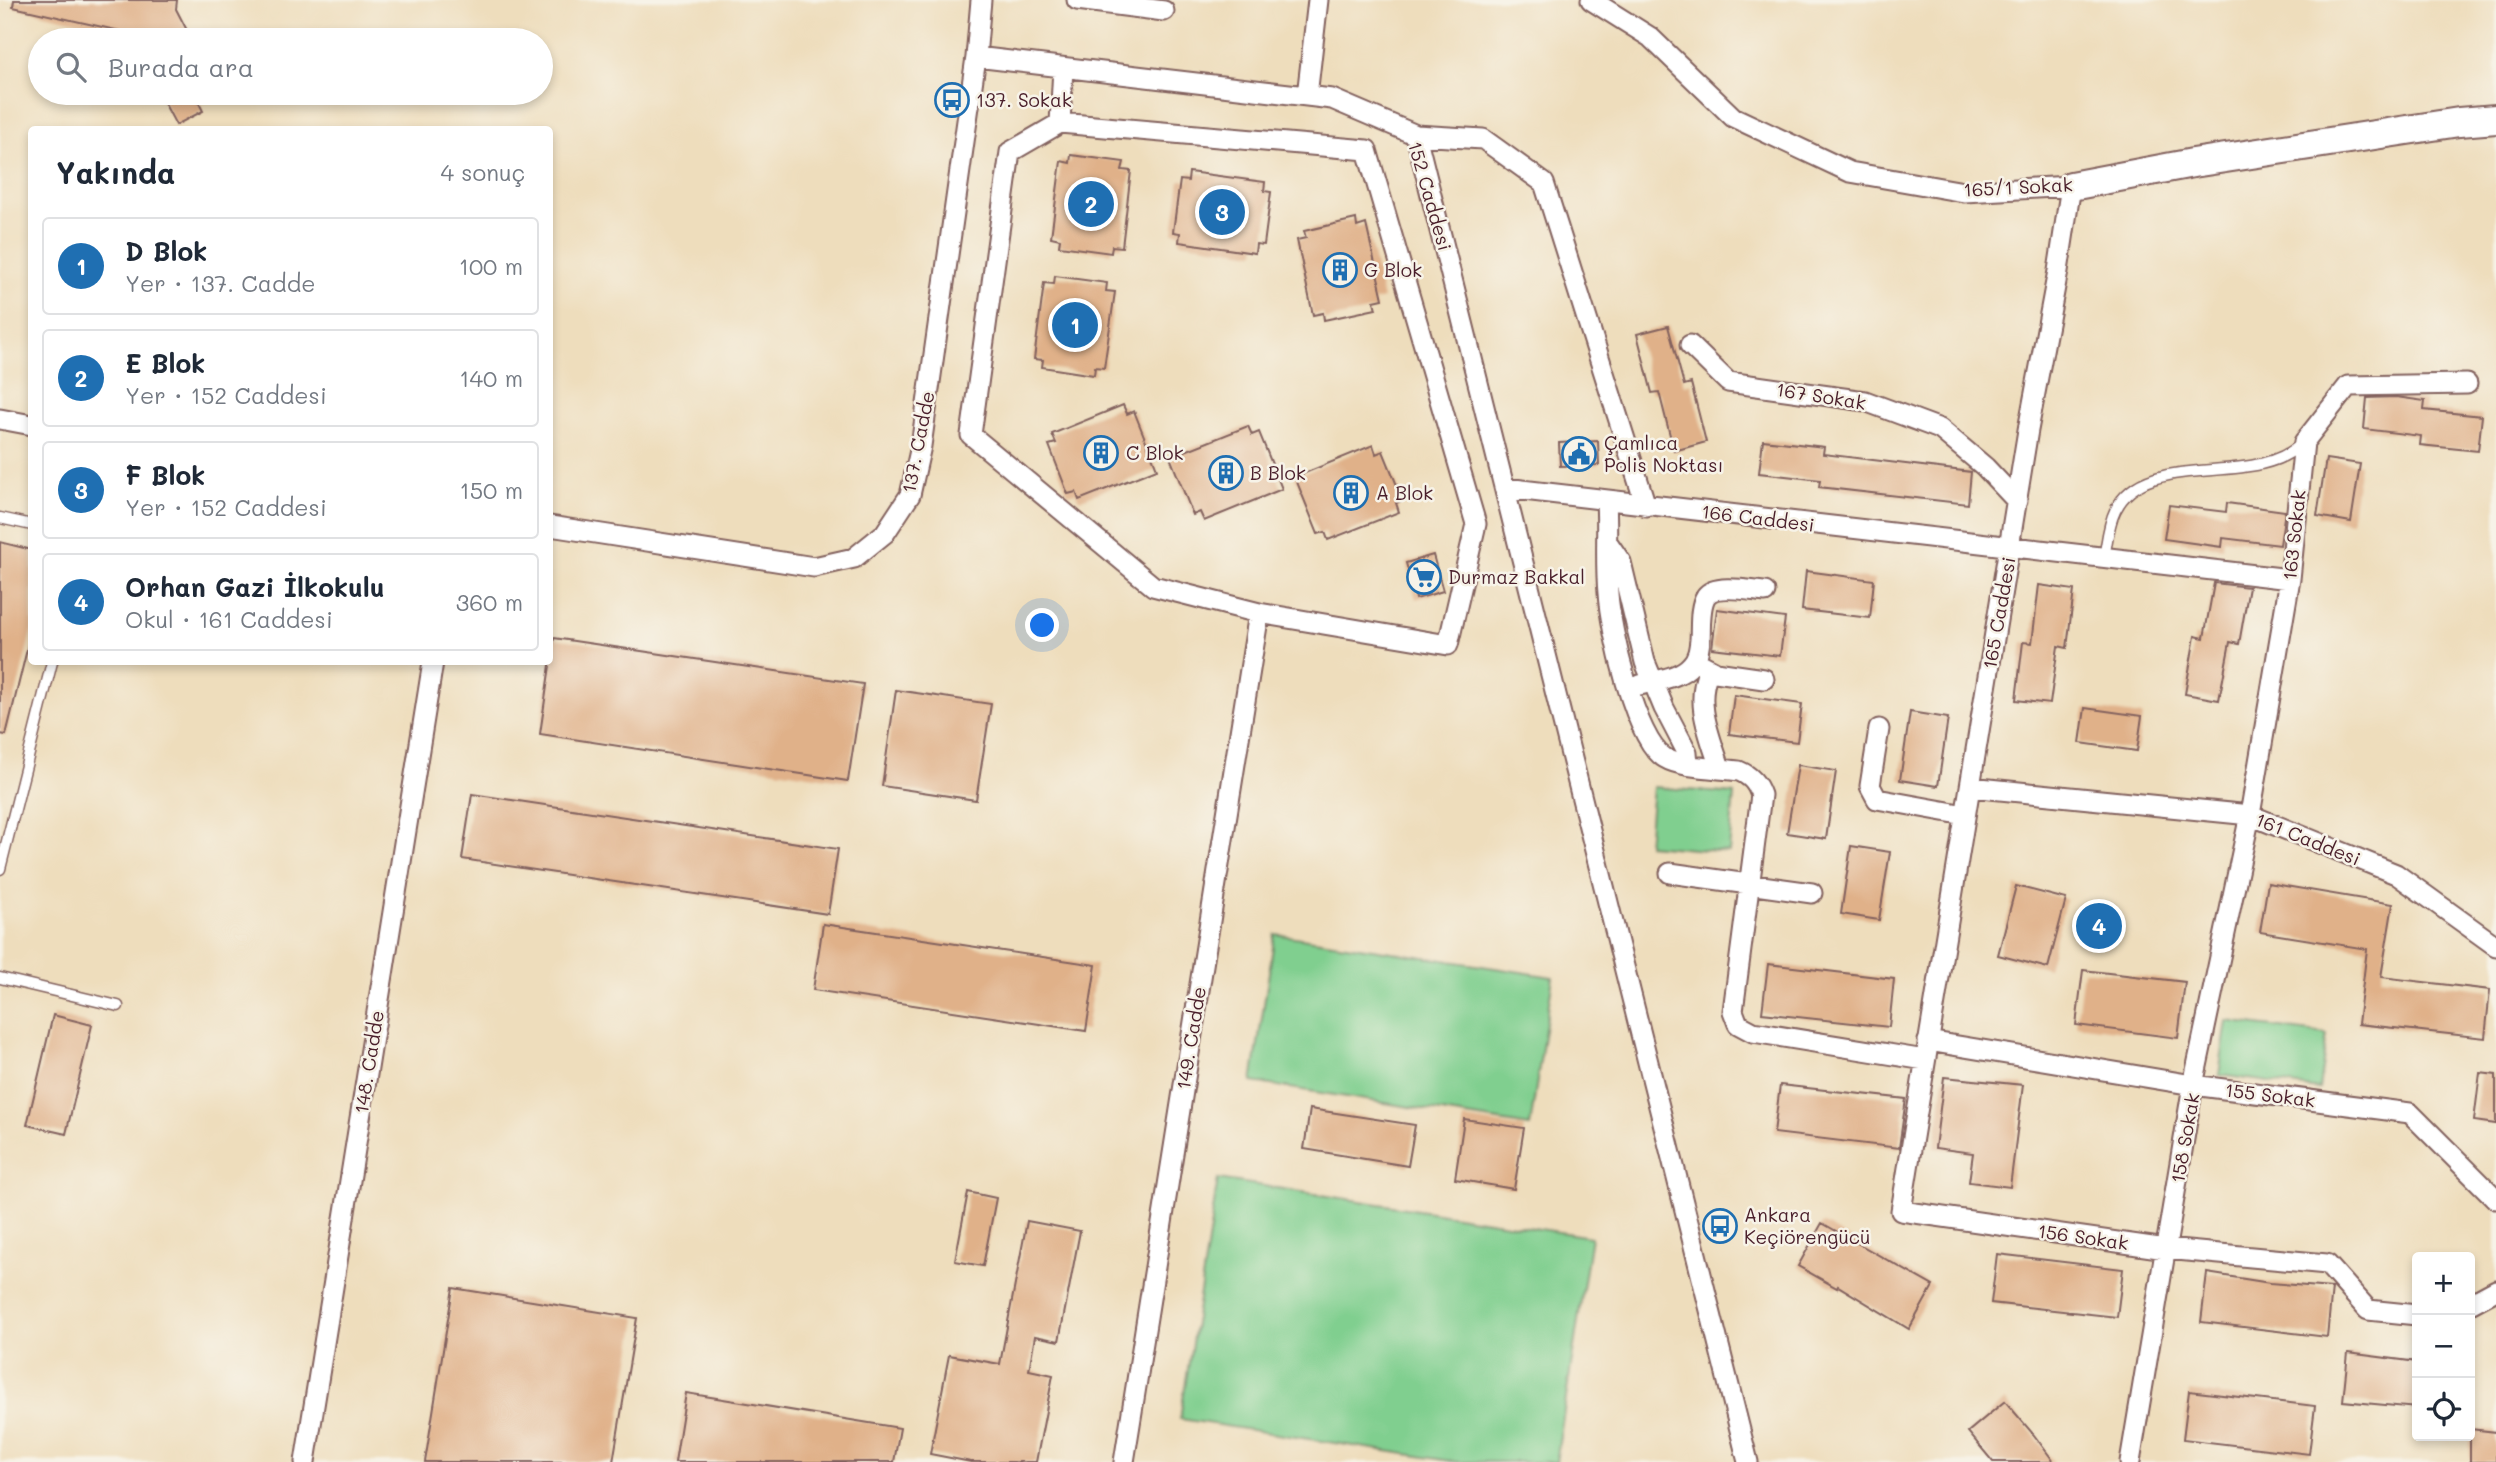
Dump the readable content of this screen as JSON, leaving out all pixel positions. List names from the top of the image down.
{
  "streets": {
    "street": [
      "165/1 Sokak",
      "152 Caddesi",
      "167 Sokak",
      "137. Cadde",
      "166 Caddesi",
      "163 Sokak",
      "165 Caddesi",
      "161 Caddesi",
      "149. Cadde",
      "148. Cadde",
      "155 Sokak",
      "158 Sokak",
      "156 Sokak"
    ]
  },
  "crossings": [
    ["165/1 Sokak", "165 Caddesi"],
    ["152 Caddesi", "137. Cadde"],
    ["152 Caddesi", "166 Caddesi"],
    ["167 Sokak", "165 Caddesi"],
    ["166 Caddesi", "163 Sokak"],
    ["166 Caddesi", "165 Caddesi"],
    ["163 Sokak", "161 Caddesi"],
    ["163 Sokak", "158 Sokak"],
    ["165 Caddesi", "161 Caddesi"],
    ["165 Caddesi", "155 Sokak"],
    ["165 Caddesi", "156 Sokak"],
    ["161 Caddesi", "158 Sokak"],
    ["155 Sokak", "158 Sokak"],
    ["155 Sokak", "156 Sokak"],
    ["158 Sokak", "156 Sokak"]
  ],
  "places": {
    "bus stop": ["137. Sokak", "Ankara Keçiörengücü"],
    "building": [
      "G Blok",
      "C Blok",
      "B Blok",
      "A Blok"
    ],
    "public building": ["Çamlıca Polis Noktası"],
    "supermarket": ["Durmaz Bakkal"]
  },
  "page": {
    "search": "Burada ara",
    "heading": ["Yakında", "4 sonuç"],
    "pins": [
      "2",
      "3",
      "1",
      "4"
    ],
    "list": [
      {
        "mark": "1",
        "name": "D Blok",
        "note": "Yer · 137. Cadde",
        "value": "100 m"
      },
      {
        "mark": "2",
        "name": "E Blok",
        "note": "Yer · 152 Caddesi",
        "value": "140 m"
      },
      {
        "mark": "3",
        "name": "F Blok",
        "note": "Yer · 152 Caddesi",
        "value": "150 m"
      },
      {
        "mark": "4",
        "name": "Orhan Gazi İlkokulu",
        "note": "Okul · 161 Caddesi",
        "value": "360 m"
      }
    ],
    "map_buttons": ["+", "−"]
  }
}
